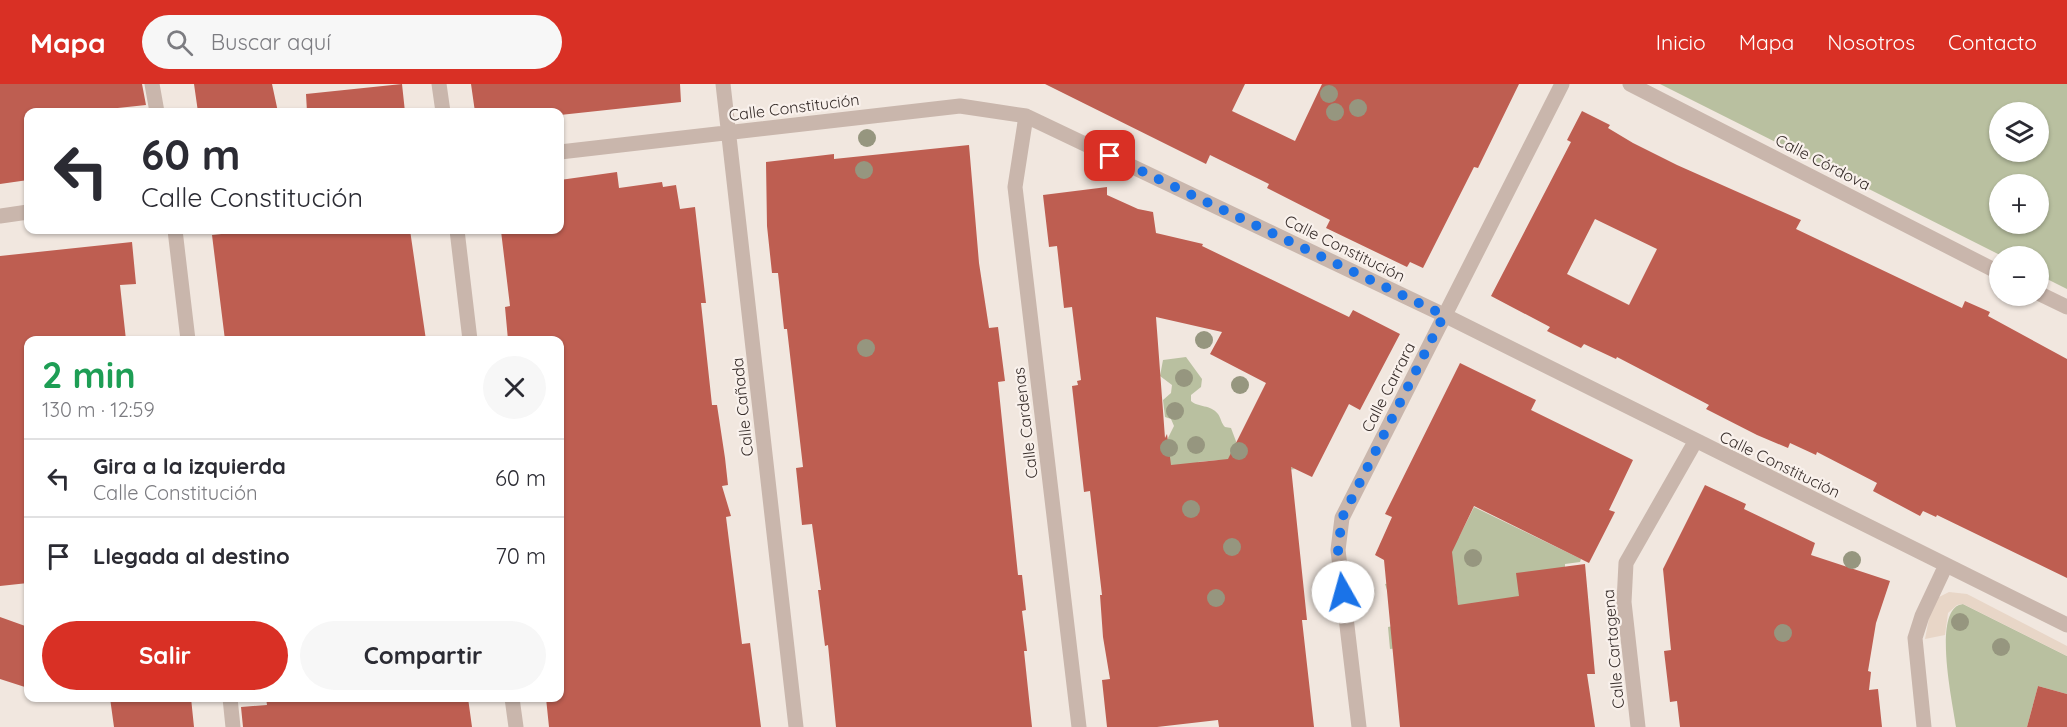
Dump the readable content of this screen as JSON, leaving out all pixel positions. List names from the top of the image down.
{
  "streets": {
    "street": [
      "Calle Constitución",
      "Calle Córdova",
      "Calle Carrara",
      "Calle Cañada",
      "Calle Cardenas",
      "Calle Cartagena"
    ]
  },
  "crossings": [
    ["Calle Constitución", "Calle Carrara"],
    ["Calle Constitución", "Calle Cañada"],
    ["Calle Constitución", "Calle Cardenas"],
    ["Calle Constitución", "Calle Cartagena"]
  ],
  "page": {
    "header": "Mapa",
    "search": "Buscar aquí",
    "nav": [
      "Inicio",
      "Mapa",
      "Nosotros",
      "Contacto"
    ],
    "map_buttons": ["+", "−"],
    "turn": ["60 m", "Calle Constitución"],
    "heading": ["2 min", "130 m · 12:59"],
    "list": [
      {
        "name": "Gira a la izquierda",
        "note": "Calle Constitución",
        "value": "60 m"
      },
      {
        "name": "Llegada al destino",
        "value": "70 m"
      }
    ],
    "buttons": ["Salir", "Compartir"]
  }
}
